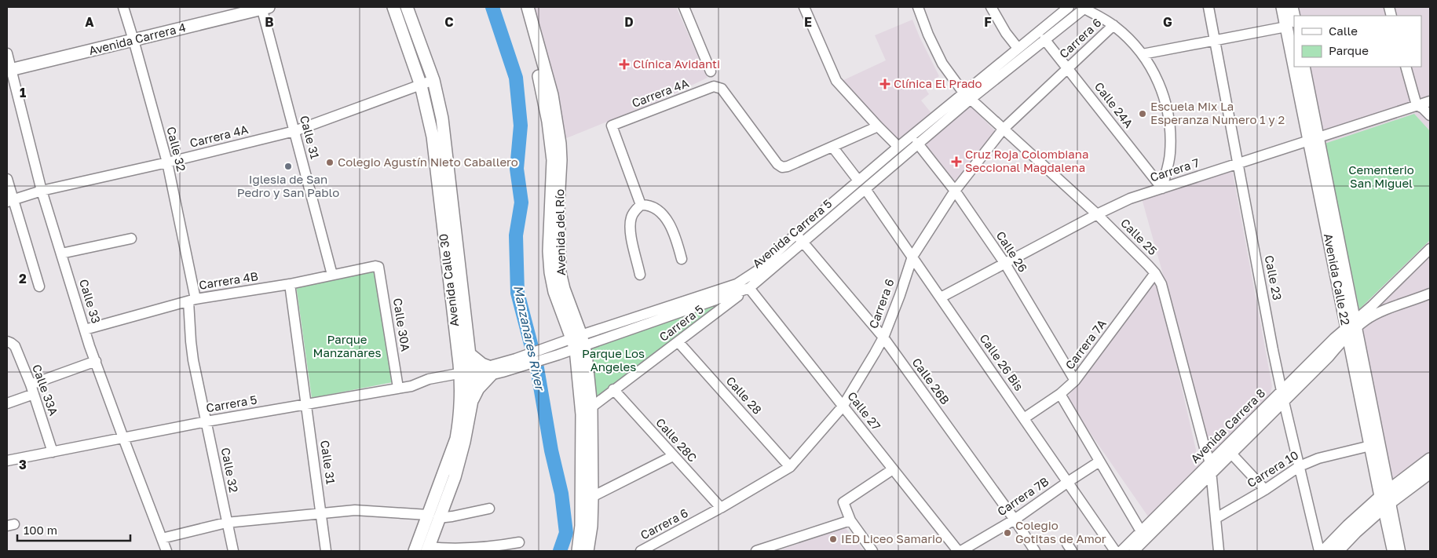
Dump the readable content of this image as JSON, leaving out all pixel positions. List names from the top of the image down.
{
  "streets": {
    "main road": [
      "Avenida Carrera 4",
      "Avenida del Río",
      "Avenida Calle 22",
      "Avenida Calle 30"
    ],
    "street": [
      "Carrera 6",
      "Carrera 4A",
      "Calle 24A",
      "Calle 31",
      "Calle 32",
      "Carrera 7",
      "Avenida Carrera 5",
      "Calle 25",
      "Calle 26",
      "Calle 23",
      "Carrera 4B",
      "Calle 33",
      "Carrera 5",
      "Calle 30A",
      "Carrera 7A",
      "Calle 26 Bis",
      "Calle 26B",
      "Calle 33A",
      "Calle 28",
      "Calle 27",
      "Avenida Carrera 8",
      "Calle 28C",
      "Carrera 10",
      "Carrera 7B"
    ]
  },
  "crossings": [
    ["Carrera 6", "Calle 24A"],
    ["Carrera 6", "Calle 25"],
    ["Carrera 6", "Calle 26"],
    ["Carrera 6", "Calle 26 Bis"],
    ["Carrera 6", "Calle 26B"],
    ["Carrera 6", "Calle 28"],
    ["Carrera 6", "Calle 27"],
    ["Carrera 6", "Calle 28C"],
    ["Avenida Carrera 4", "Calle 31"],
    ["Avenida Carrera 4", "Calle 32"],
    ["Avenida Carrera 4", "Calle 33"],
    ["Carrera 4A", "Calle 31"],
    ["Carrera 4A", "Calle 32"],
    ["Carrera 4A", "Avenida Calle 30"],
    ["Carrera 4A", "Calle 33"],
    ["Calle 24A", "Carrera 7"],
    ["Calle 24A", "Avenida Carrera 5"],
    ["Calle 31", "Carrera 4B"],
    ["Calle 31", "Carrera 5"],
    ["Calle 32", "Carrera 4B"],
    ["Calle 32", "Carrera 5"],
    ["Carrera 7", "Calle 25"],
    ["Carrera 7", "Calle 26"],
    ["Carrera 7", "Calle 23"],
    ["Carrera 7", "Avenida Calle 22"],
    ["Carrera 7", "Calle 26 Bis"],
    ["Avenida del Río", "Avenida Carrera 5"],
    ["Avenida del Río", "Carrera 5"],
    ["Avenida Carrera 5", "Calle 25"],
    ["Avenida Carrera 5", "Calle 26"],
    ["Avenida Carrera 5", "Avenida Calle 30"],
    ["Avenida Carrera 5", "Carrera 5"],
    ["Avenida Carrera 5", "Calle 26 Bis"],
    ["Avenida Carrera 5", "Calle 26B"],
    ["Avenida Carrera 5", "Calle 27"],
    ["Calle 25", "Carrera 7A"],
    ["Calle 25", "Avenida Carrera 8"],
    ["Calle 25", "Carrera 10"],
    ["Calle 26", "Carrera 7A"],
    ["Calle 23", "Avenida Carrera 8"],
    ["Calle 23", "Carrera 10"],
    ["Avenida Calle 22", "Avenida Carrera 8"],
    ["Avenida Calle 22", "Carrera 10"],
    ["Avenida Calle 30", "Carrera 5"],
    ["Carrera 4B", "Calle 33"],
    ["Carrera 4B", "Calle 30A"],
    ["Calle 33", "Carrera 5"],
    ["Carrera 5", "Calle 30A"],
    ["Carrera 5", "Calle 33A"],
    ["Carrera 5", "Calle 28"],
    ["Carrera 5", "Calle 27"],
    ["Carrera 5", "Calle 28C"],
    ["Carrera 7A", "Calle 26 Bis"],
    ["Calle 26 Bis", "Carrera 7B"],
    ["Calle 26B", "Carrera 7B"],
    ["Calle 27", "Carrera 7B"]
  ],
  "water": ["Manzanares River"],
  "parks": ["Cementerio San Miguel", "Parque Manzanares", "Parque Los Angeles"],
  "places": {
    "health": ["Clínica Avidanti", "Clínica El Prado", "Cruz Roja Colombiana Seccional Magdalena"],
    "other": [
      "Escuela Mix La Esperanza Numero 1 y 2",
      "Colegio Agustín Nieto Caballero",
      "Iglesia de San Pedro y San Pablo",
      "Colegio Gotitas de Amor",
      "IED Liceo Samario"
    ]
  },
  "legend": ["Calle", "Parque"],
  "scale_bar": "100 m",
  "grid": {
    "columns": [
      "A",
      "B",
      "C",
      "D",
      "E",
      "F",
      "G"
    ],
    "rows": ["1", "2", "3"]
  }
}
